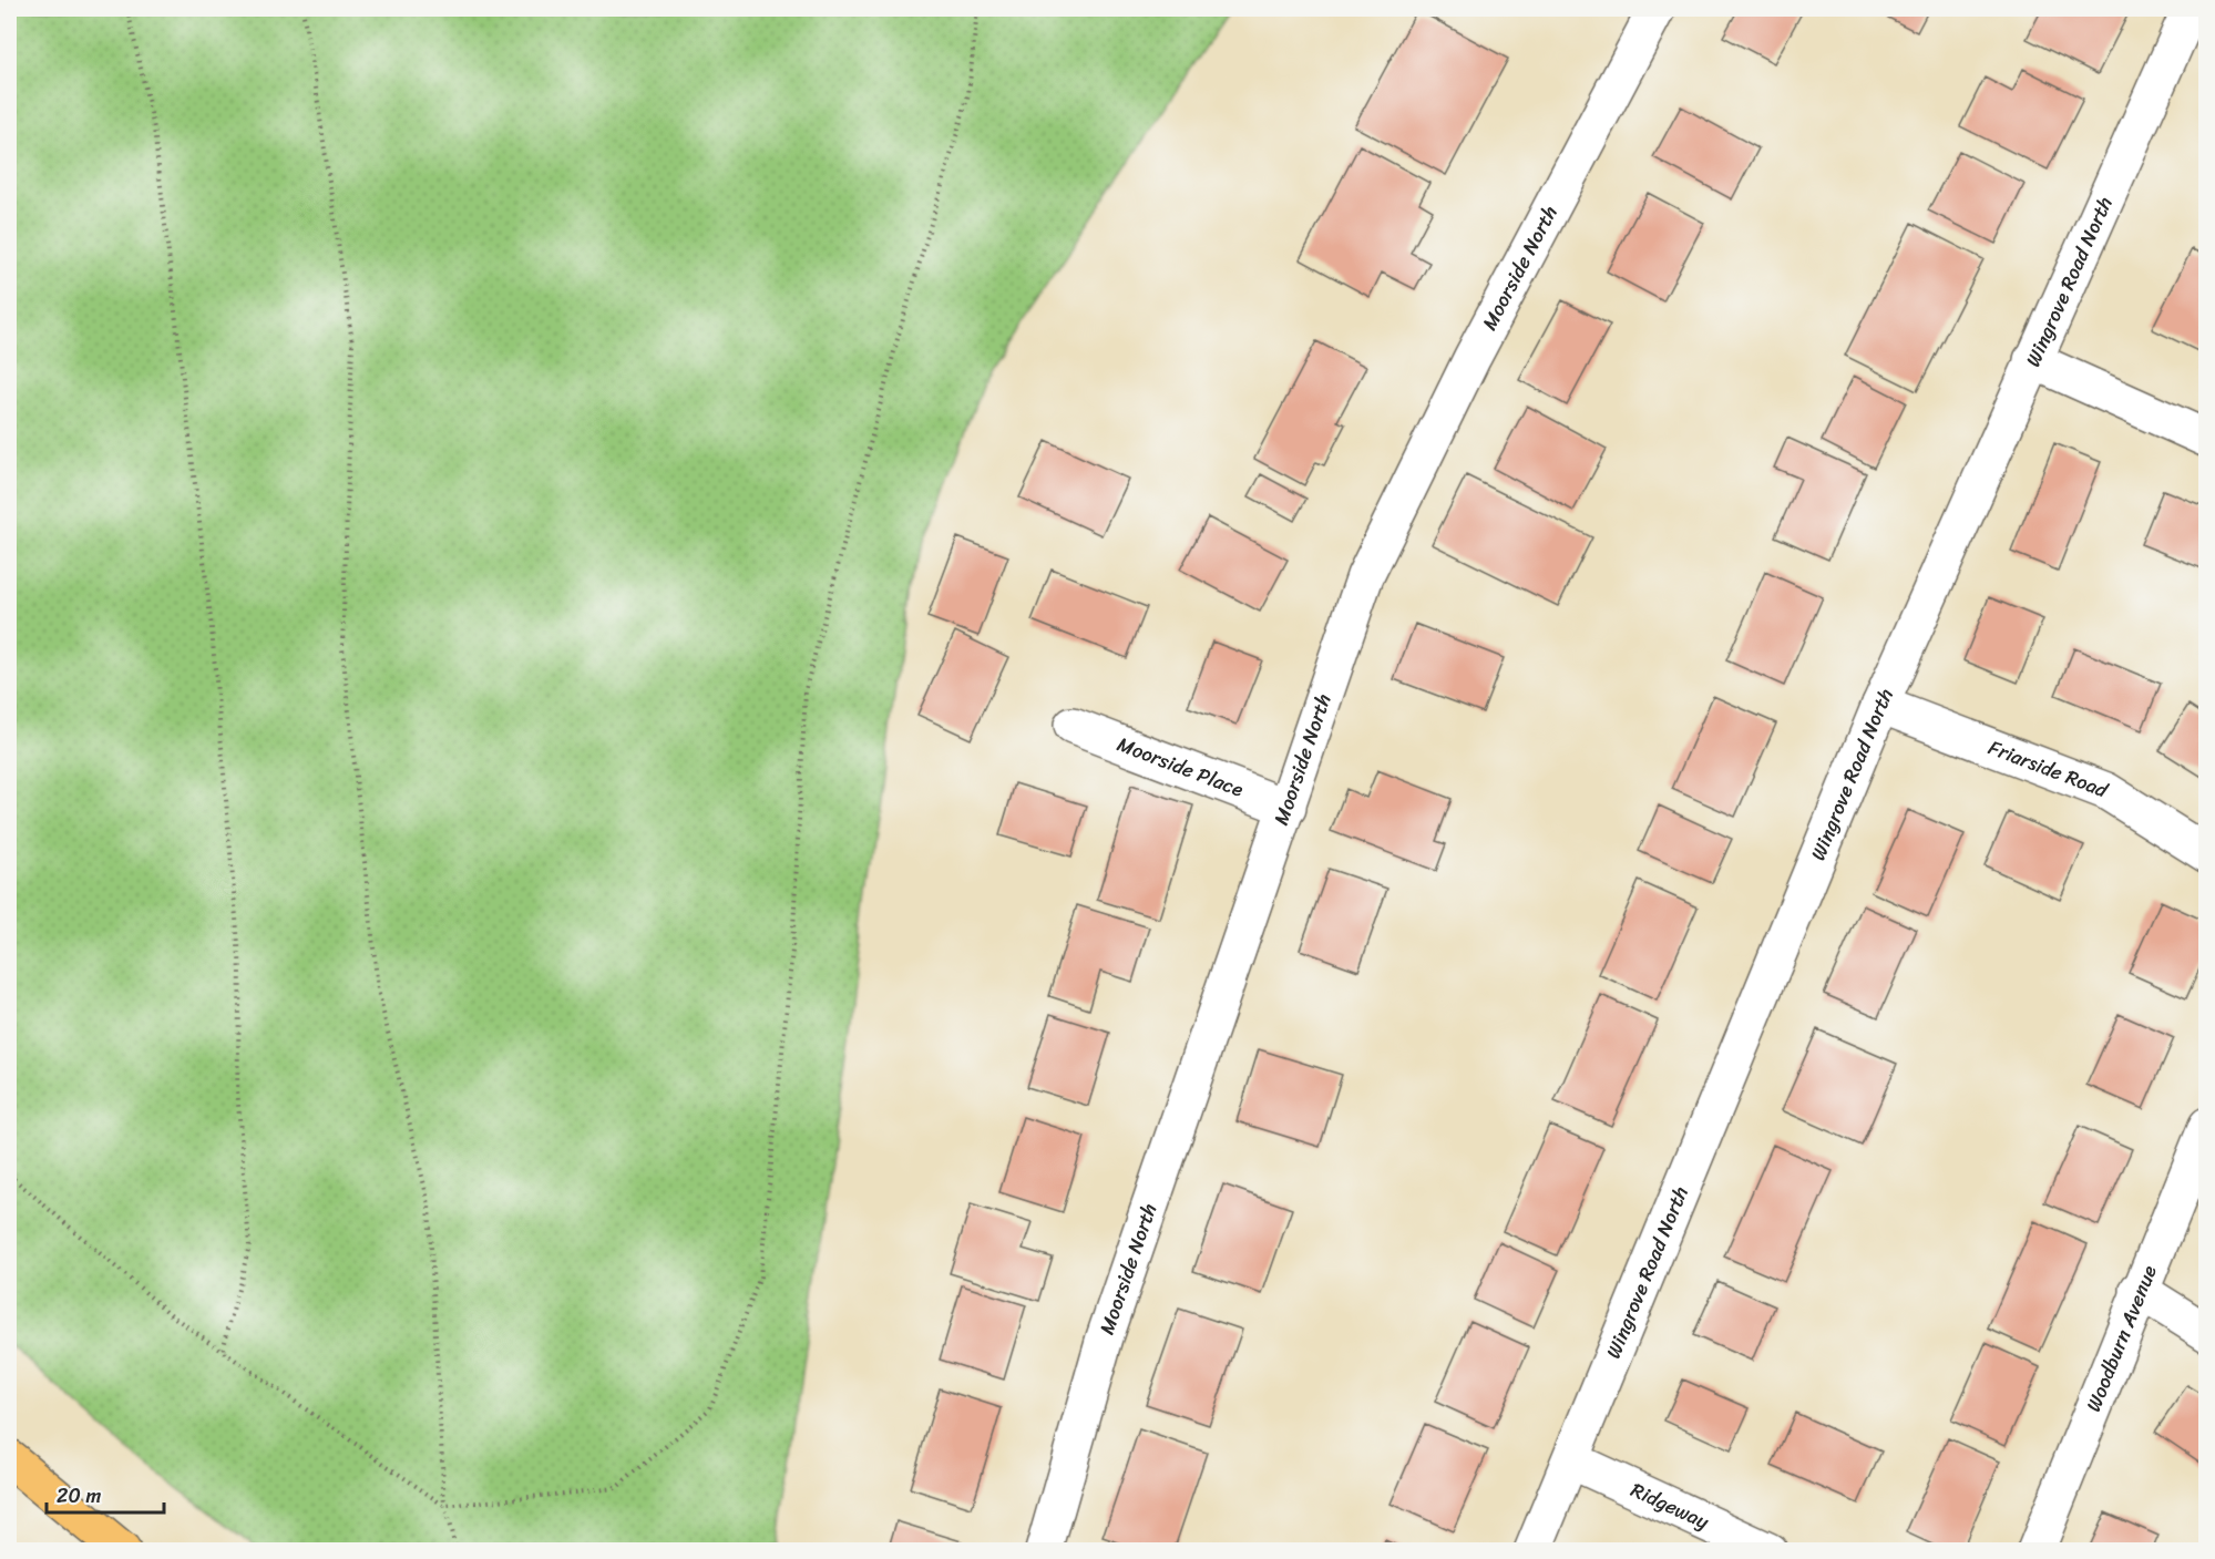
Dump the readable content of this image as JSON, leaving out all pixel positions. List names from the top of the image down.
{
  "streets": {
    "street": [
      "Moorside North",
      "Wingrove Road North",
      "Moorside Place",
      "Friarside Road",
      "Woodburn Avenue",
      "Ridgeway"
    ]
  },
  "crossings": [
    ["Moorside North", "Moorside Place"],
    ["Wingrove Road North", "Friarside Road"],
    ["Wingrove Road North", "Ridgeway"]
  ],
  "scale_bar": "20 m"
}
